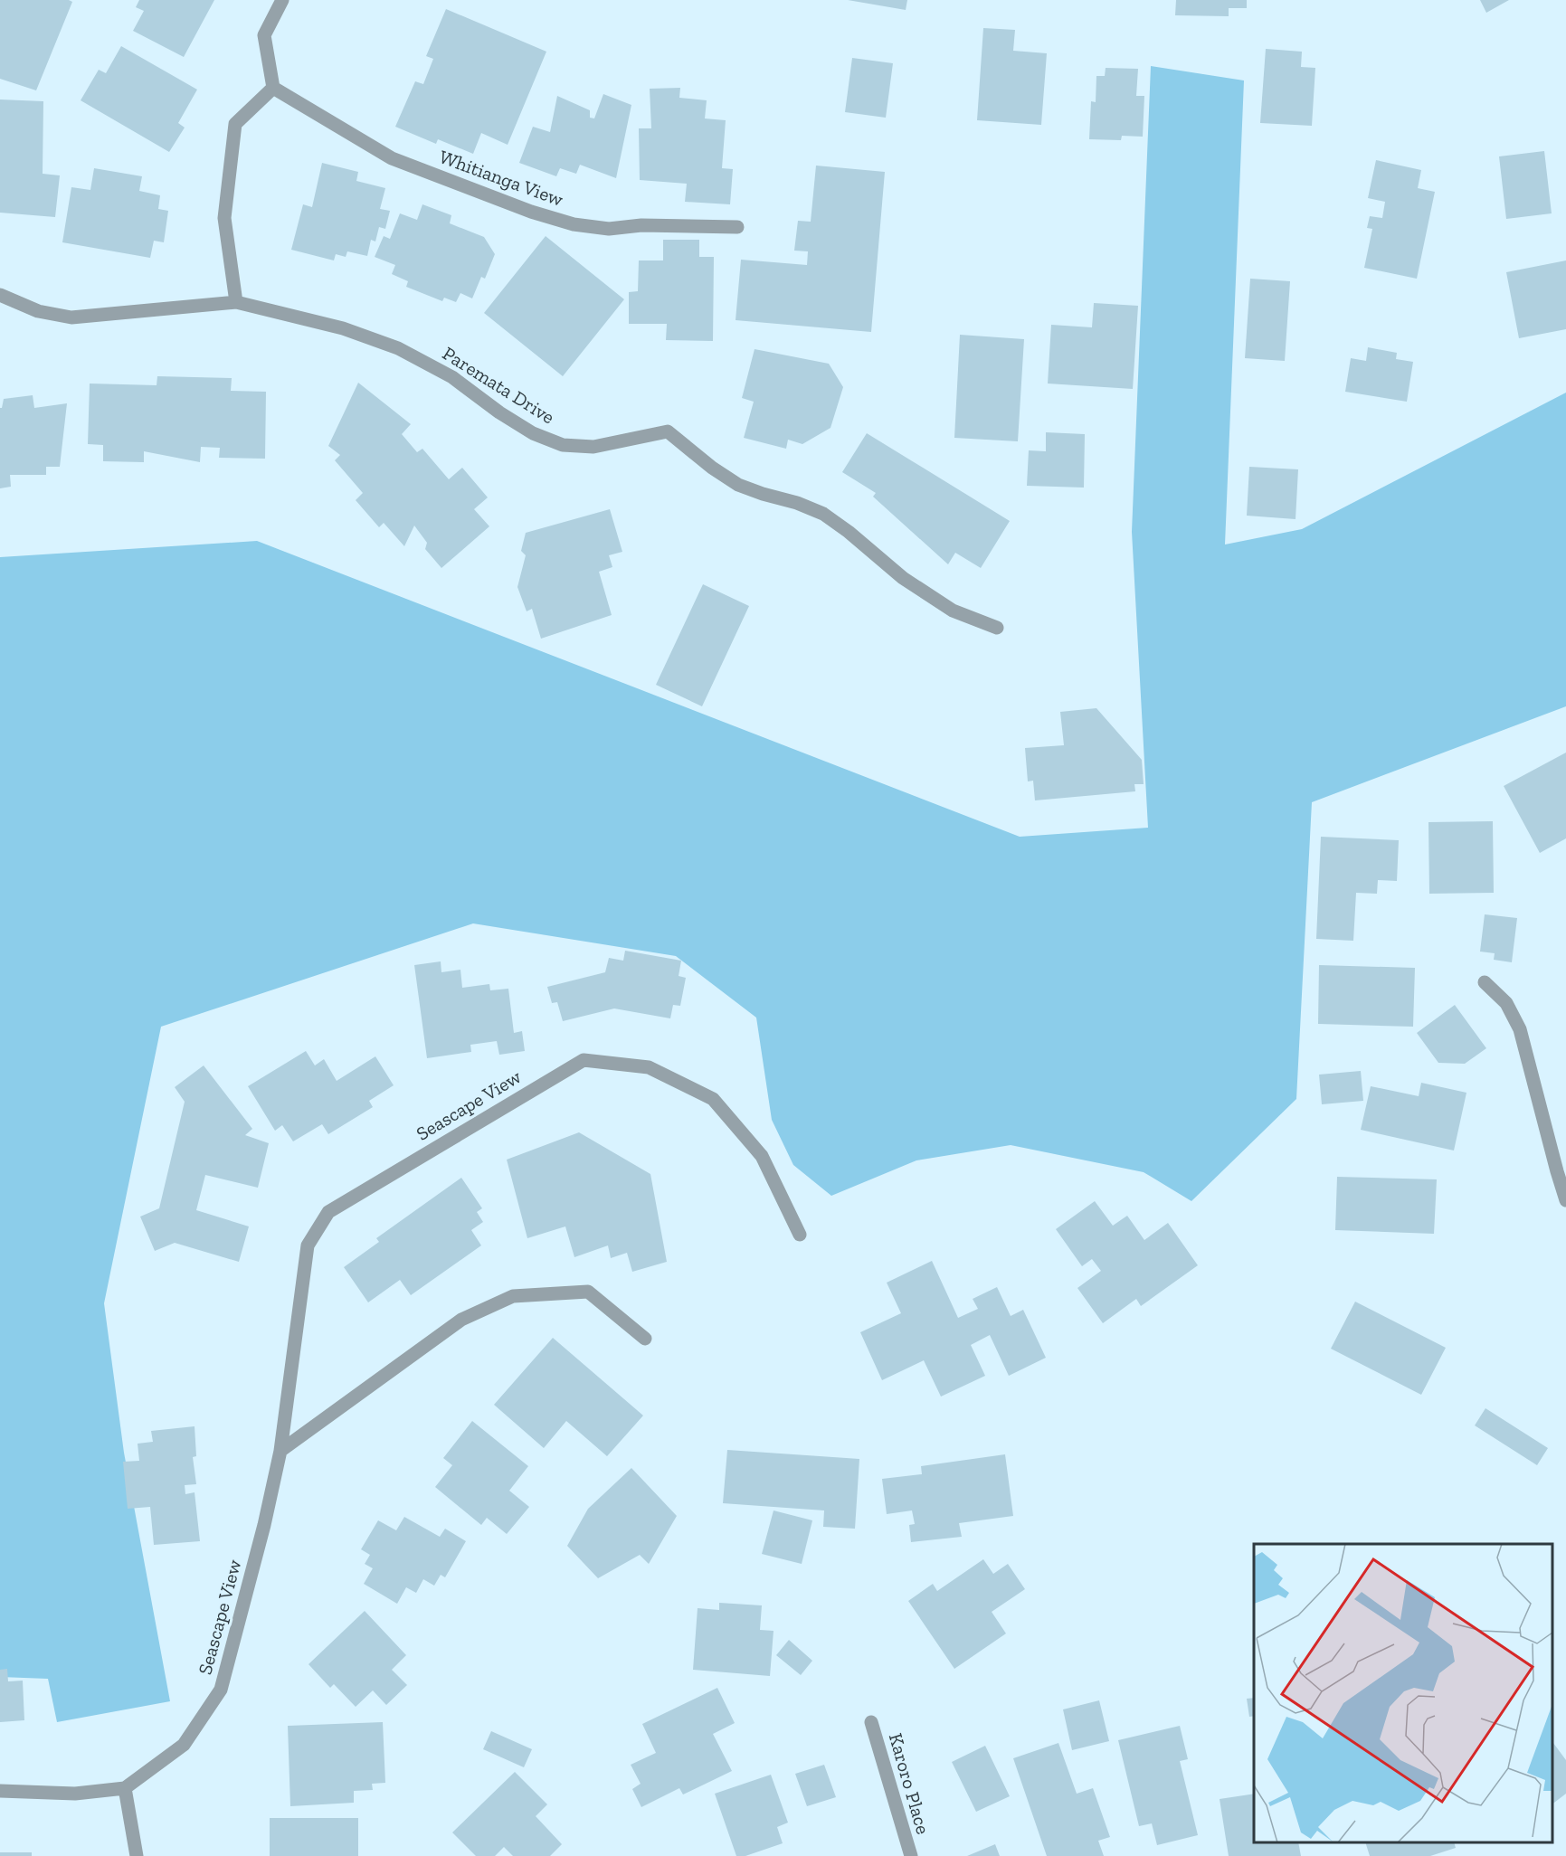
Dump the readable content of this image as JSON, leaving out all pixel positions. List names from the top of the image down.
{
  "streets": {
    "street": [
      "Whitianga View",
      "Paremata Drive",
      "Seascape View",
      "Karoro Place"
    ]
  }
}
